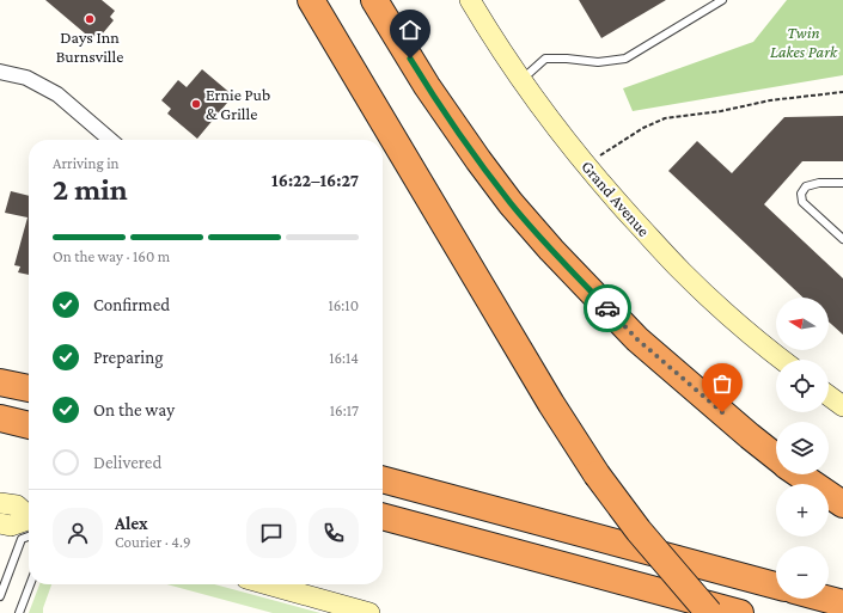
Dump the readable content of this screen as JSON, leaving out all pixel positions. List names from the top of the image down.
{
  "streets": {
    "street": ["Grand Avenue"]
  },
  "parks": ["Twin Lakes Park"],
  "places": ["Days Inn Burnsville", "Ernie Pub & Grille"],
  "north": "left",
  "page": {
    "heading": ["2 min", "Arriving in", "16:22–16:27"],
    "panel": ["Alex", "Courier · 4.9"],
    "bar": "On the way · 160 m",
    "list": [
      ["Confirmed", "16:10"],
      ["Preparing", "16:14"],
      ["On the way", "16:17"],
      "Delivered"
    ],
    "map_buttons": ["+", "−"]
  }
}
